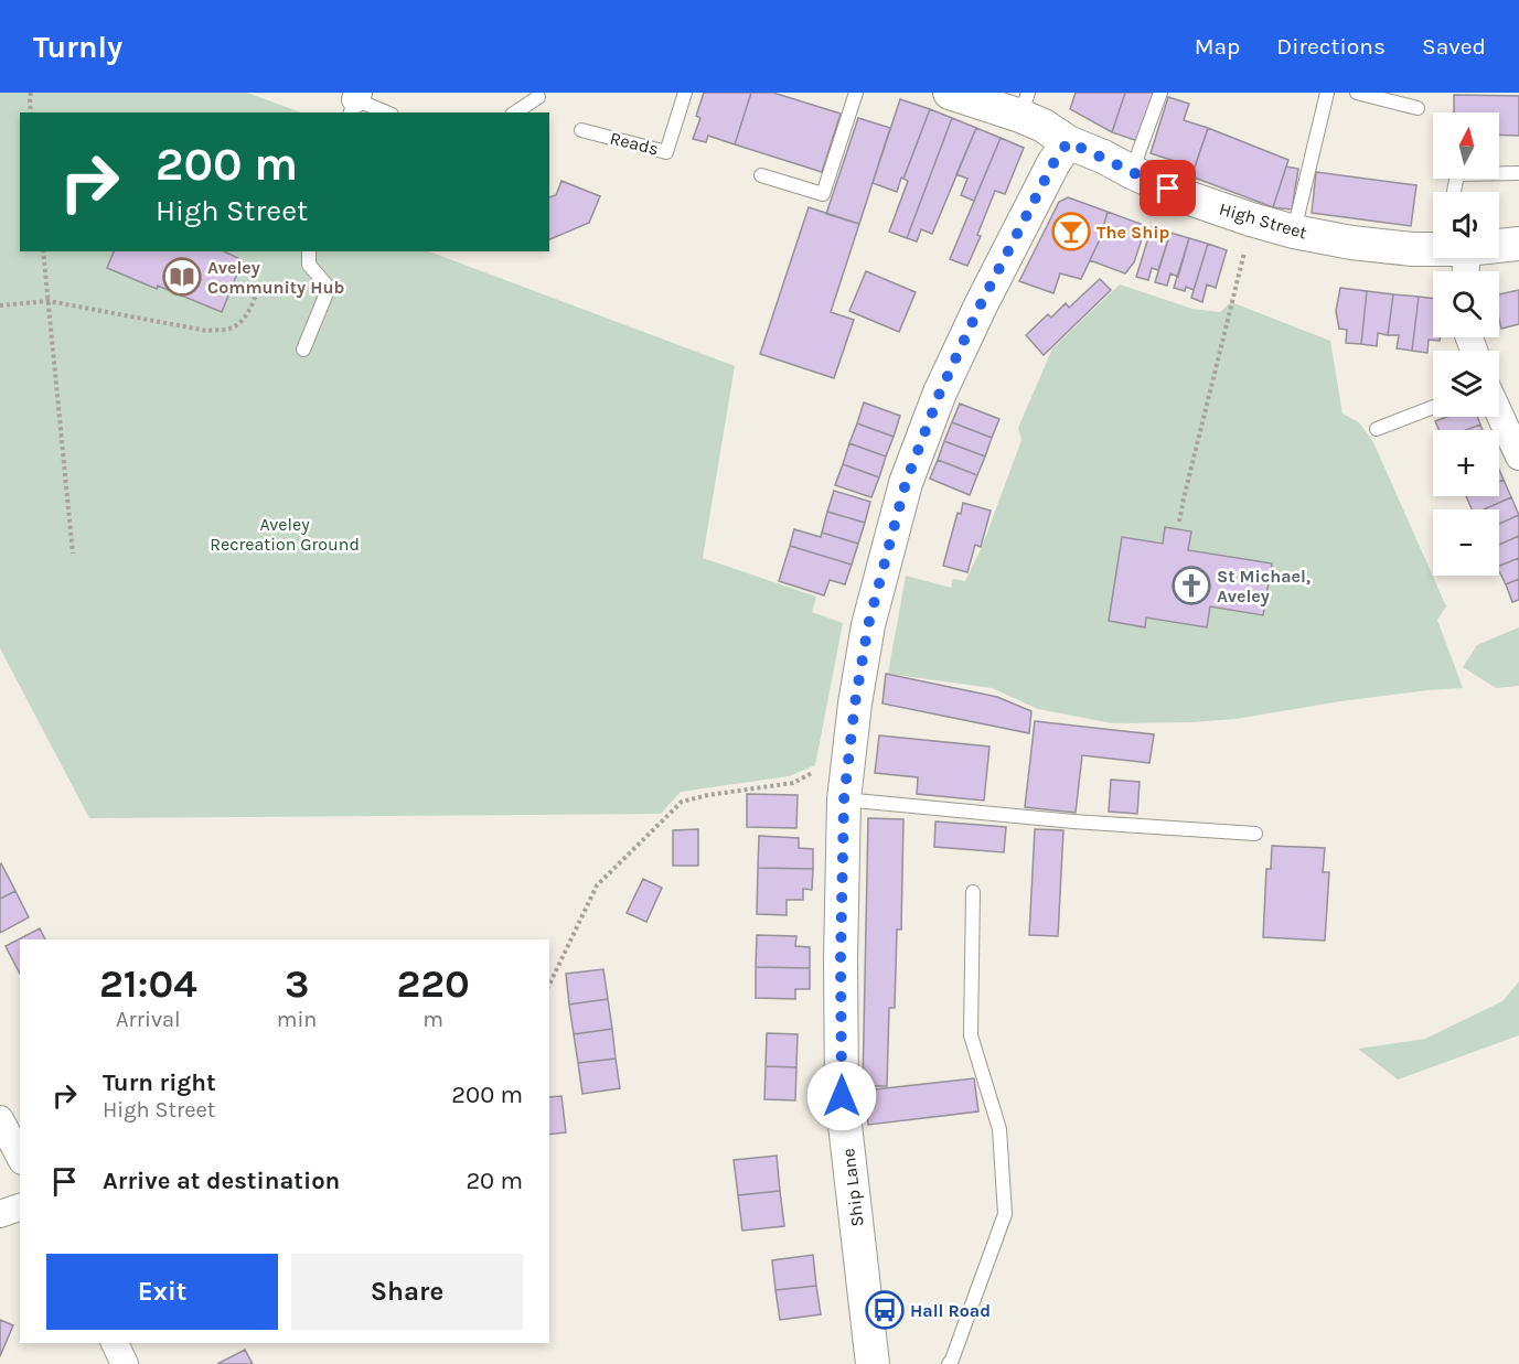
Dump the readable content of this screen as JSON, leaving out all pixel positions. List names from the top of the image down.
{
  "streets": {
    "street": ["High Street", "Ship Lane"],
    "lane": ["Reads"]
  },
  "crossings": [
    ["High Street", "Ship Lane"]
  ],
  "parks": ["Aveley Recreation Ground"],
  "places": {
    "bar": ["The Ship"],
    "library": ["Aveley Community Hub"],
    "church": ["St Michael, Aveley"],
    "bus stop": ["Hall Road"]
  },
  "north": "top",
  "page": {
    "header": "Turnly",
    "nav": ["Map", "Directions", "Saved"],
    "map_buttons": ["+", "−"],
    "turn": ["200 m", "High Street"],
    "eta": [
      "21:04",
      "Arrival",
      "3",
      "min",
      "220",
      "m"
    ],
    "list": [
      {
        "name": "Turn right",
        "note": "High Street",
        "value": "200 m"
      },
      {
        "name": "Arrive at destination",
        "value": "20 m"
      }
    ],
    "buttons": ["Exit", "Share"]
  }
}
